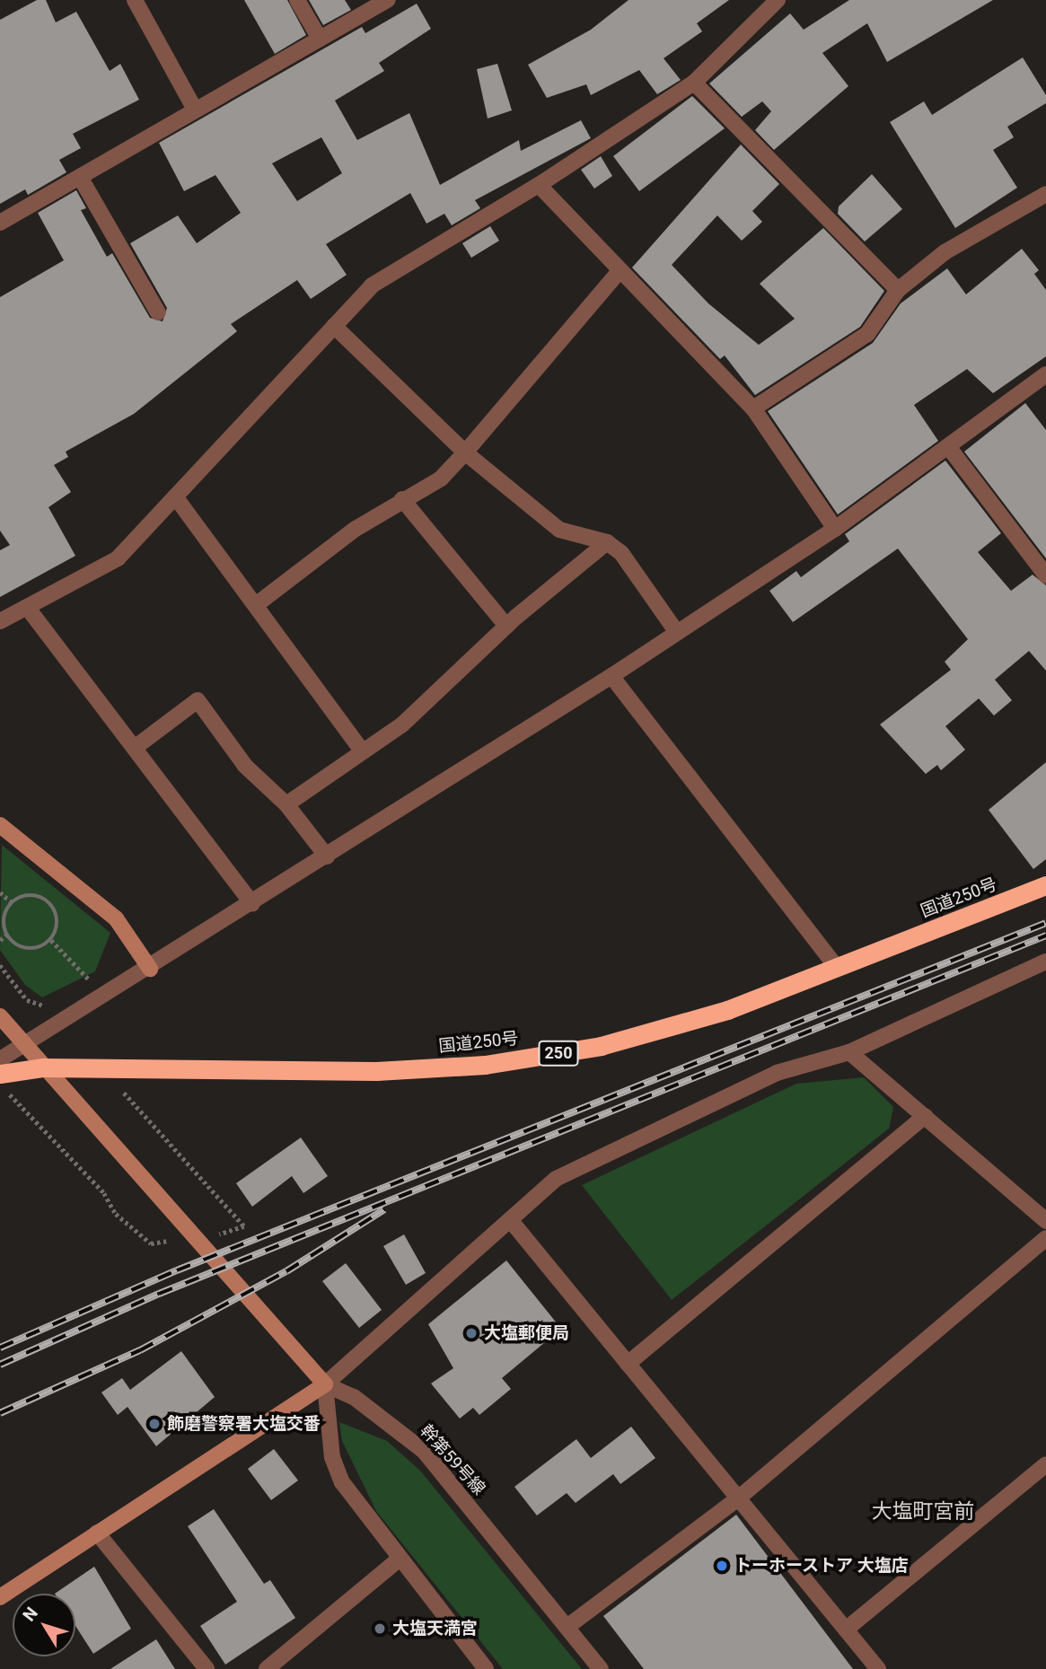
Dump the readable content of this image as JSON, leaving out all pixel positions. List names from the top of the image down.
{
  "streets": {
    "highway": ["国道250号", "250"],
    "street": ["幹第59号線"]
  },
  "districts": ["大塩町宮前"],
  "places": [
    "大塩郵便局",
    "飾磨警察署大塩交番",
    "トーホーストア 大塩店",
    "大塩天満宮"
  ],
  "north": "top left"
}
